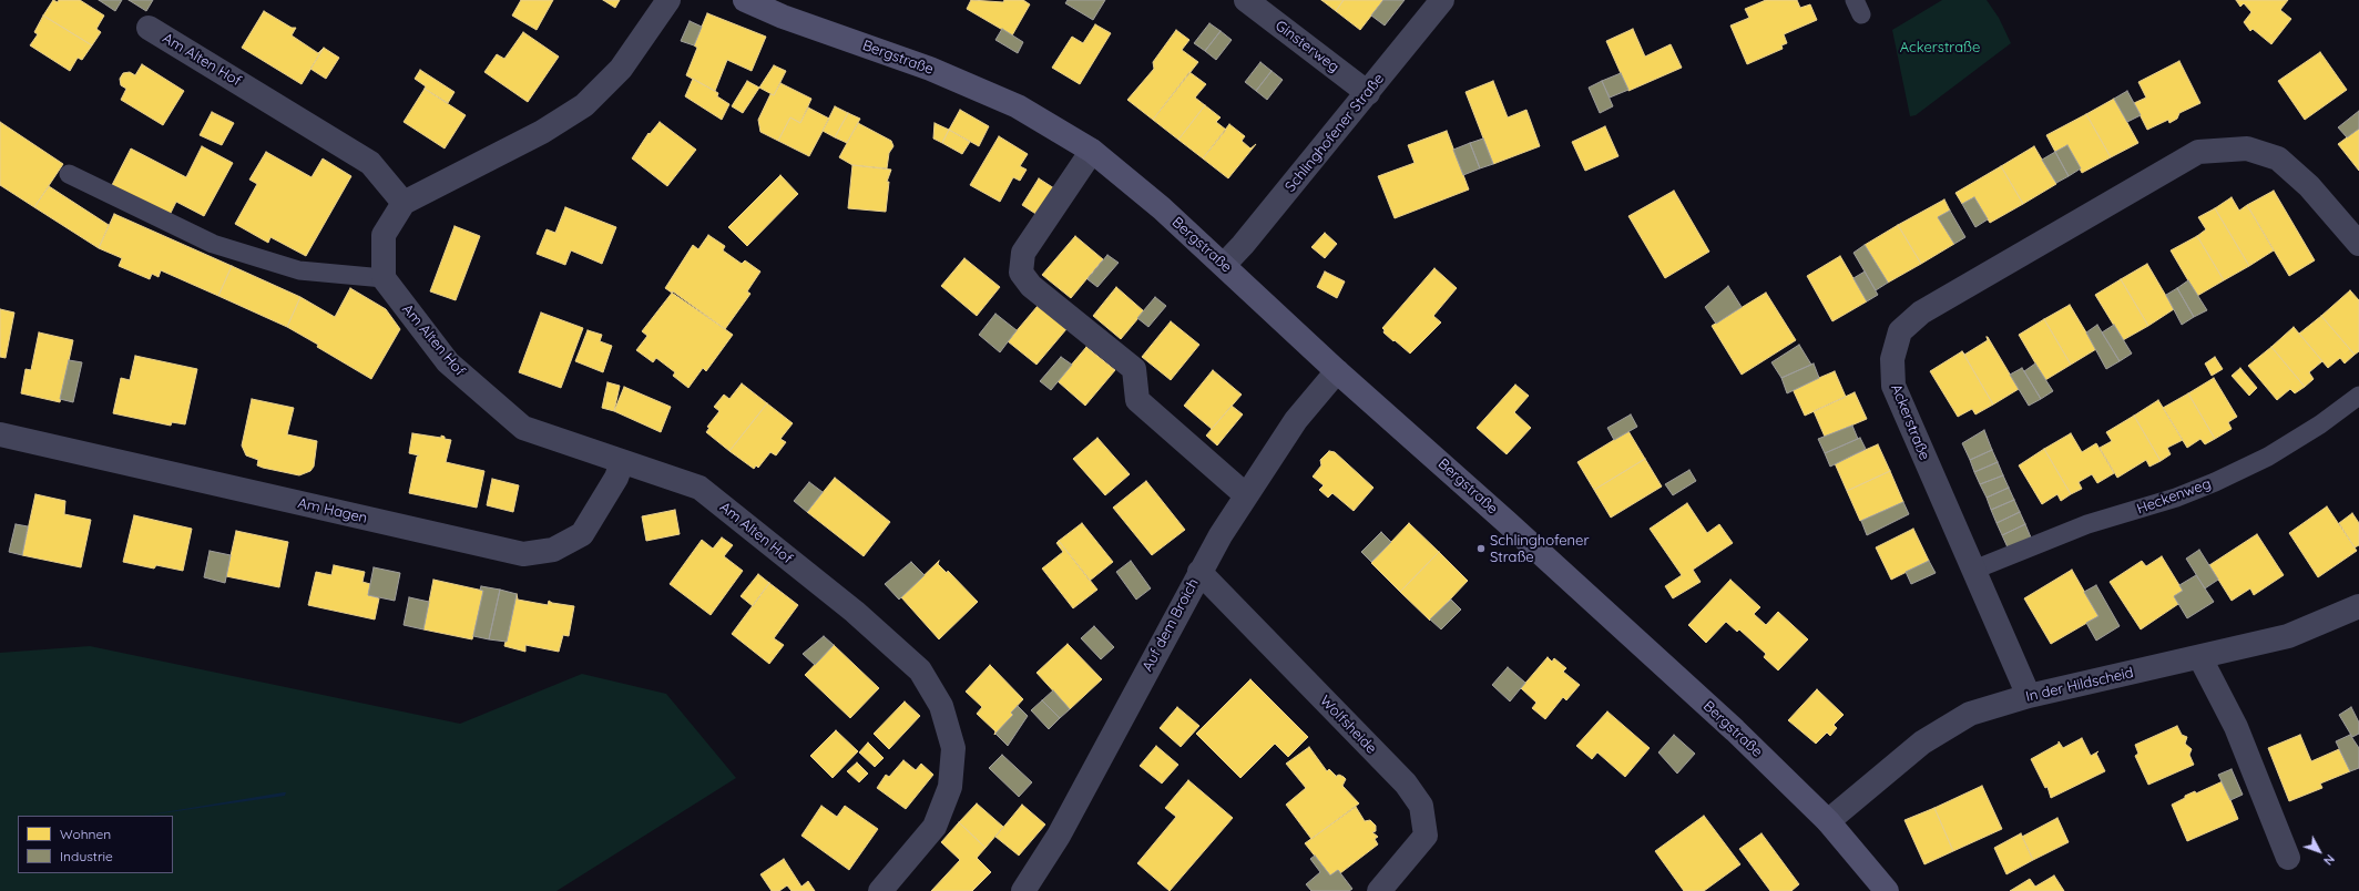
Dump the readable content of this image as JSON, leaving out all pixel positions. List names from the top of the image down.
{
  "streets": {
    "street": [
      "Ginsterweg",
      "Bergstraße",
      "Am Alten Hof",
      "Schlinghofener Straße",
      "Ackerstraße",
      "Am Hagen",
      "Auf dem Broich",
      "In der Hildscheid",
      "Wolfsheide"
    ],
    "lane": ["Heckenweg"]
  },
  "crossings": [
    ["Ginsterweg", "Schlinghofener Straße"],
    ["Bergstraße", "Schlinghofener Straße"],
    ["Bergstraße", "Auf dem Broich"],
    ["Bergstraße", "In der Hildscheid"],
    ["Am Alten Hof", "Am Hagen"],
    ["Ackerstraße", "Heckenweg"],
    ["Ackerstraße", "In der Hildscheid"],
    ["Auf dem Broich", "Wolfsheide"]
  ],
  "parks": ["Ackerstraße"],
  "places": ["Schlinghofener Straße"],
  "legend": ["Wohnen", "Industrie"],
  "north": "bottom right"
}
